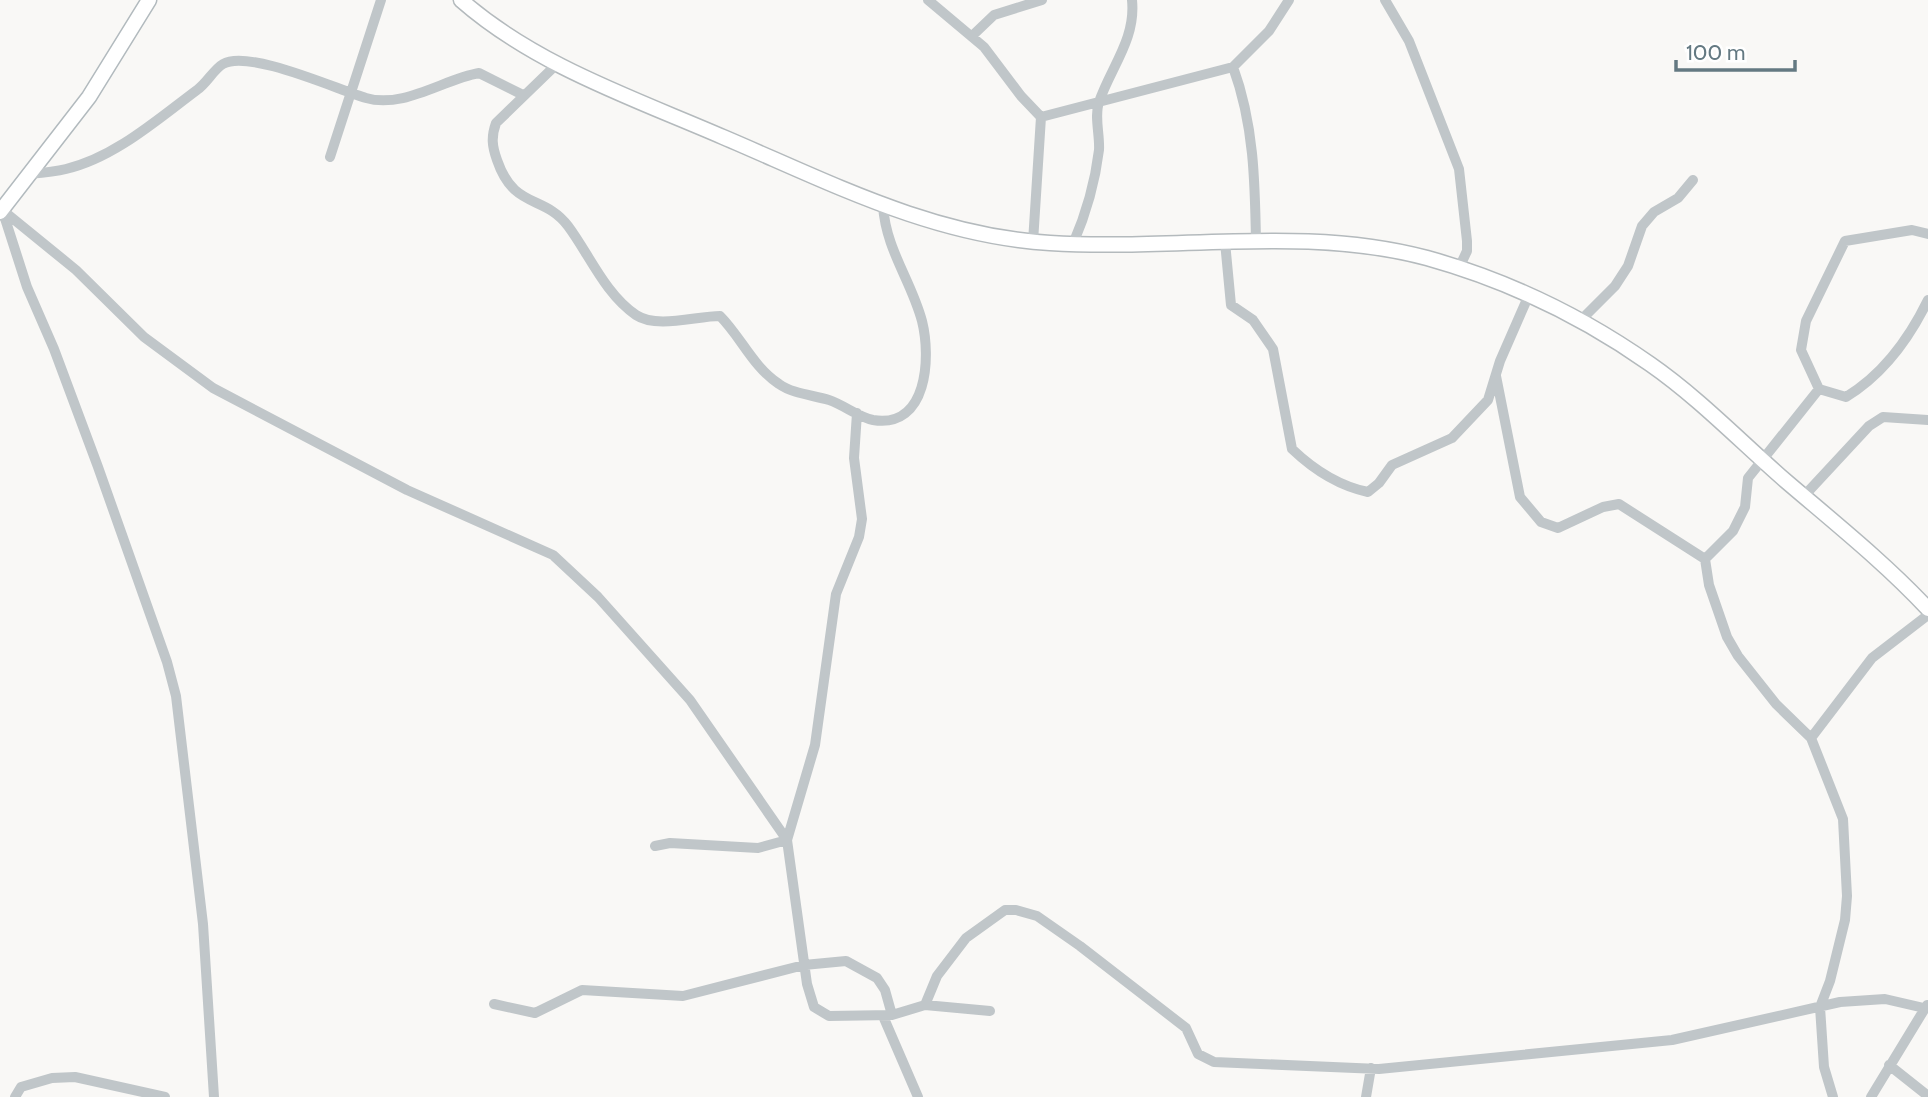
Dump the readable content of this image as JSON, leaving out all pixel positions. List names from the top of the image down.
{
  "scale_bar": "100 m"
}
